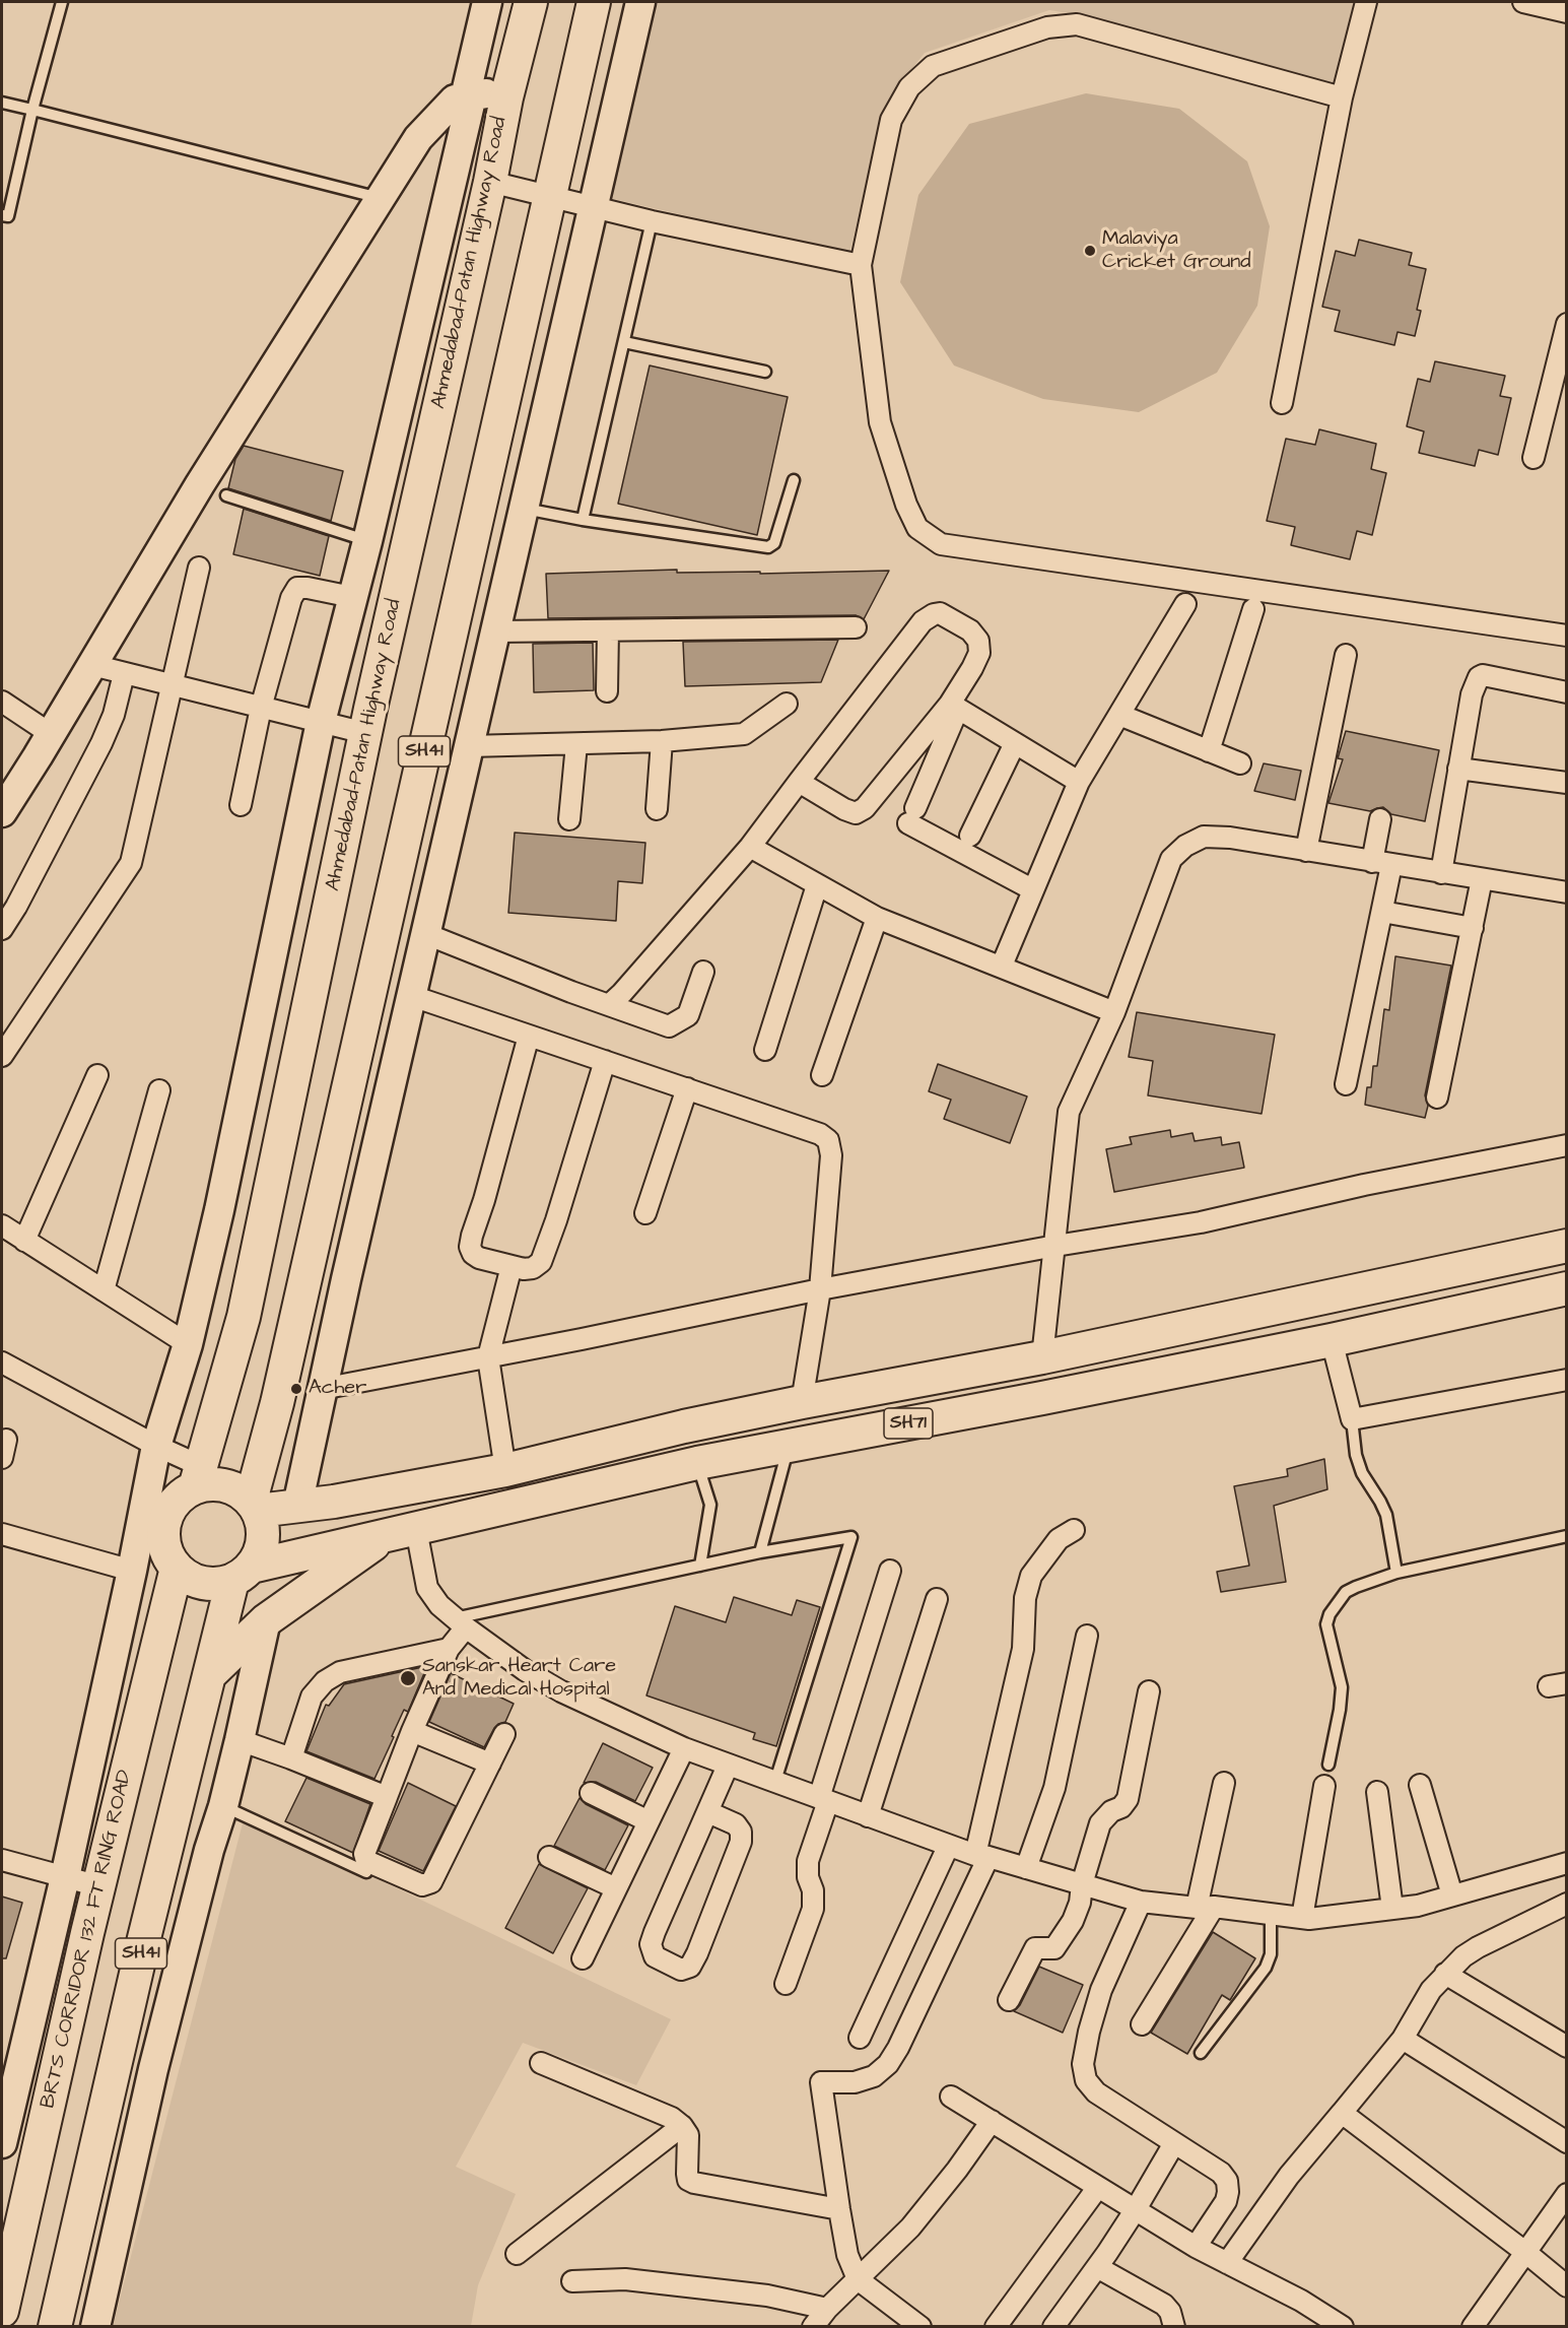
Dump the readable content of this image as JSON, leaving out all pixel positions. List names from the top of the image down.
{
  "streets": {
    "main road": [
      "Ahmedabad-Patan Highway Road",
      "SH41",
      "SH71",
      "BRTS CORRIDOR 132 FT RING ROAD"
    ]
  },
  "crossings": [
    ["Ahmedabad-Patan Highway Road", "SH41"],
    ["Ahmedabad-Patan Highway Road", "SH71"],
    ["Ahmedabad-Patan Highway Road", "BRTS CORRIDOR 132 FT RING ROAD"],
    ["SH41", "SH71"],
    ["SH41", "BRTS CORRIDOR 132 FT RING ROAD"],
    ["SH71", "BRTS CORRIDOR 132 FT RING ROAD"]
  ],
  "places": ["Malaviya Cricket Ground", "Acher", "Sanskar Heart Care And Medical Hospital"]
}
